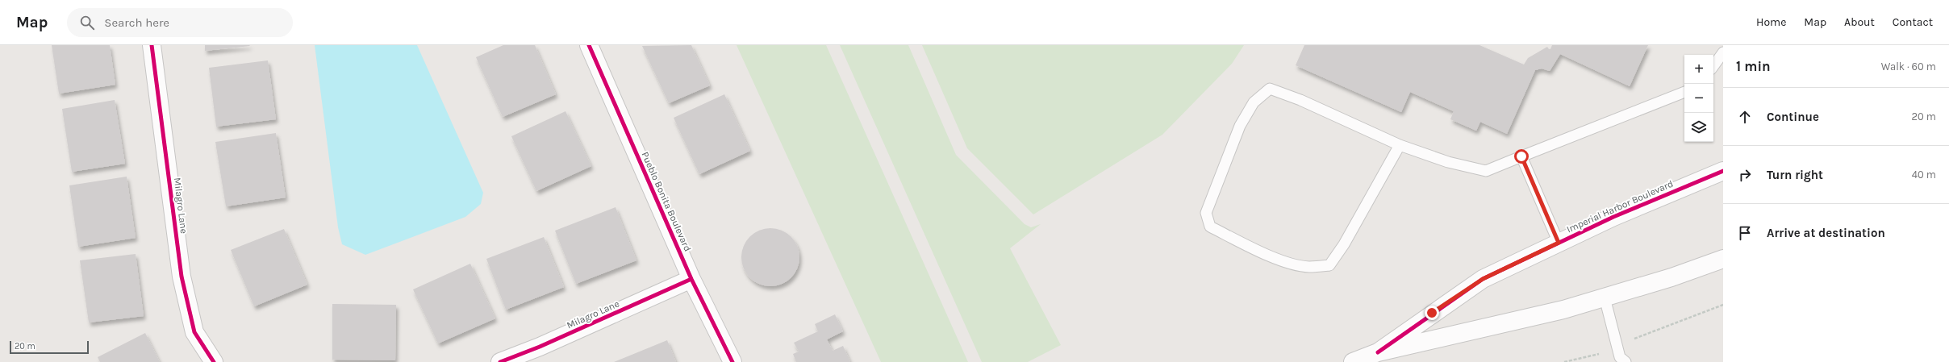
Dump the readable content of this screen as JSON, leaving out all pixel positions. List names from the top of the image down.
{
  "streets": {
    "street": ["Pueblo Bonita Boulevard", "Milagro Lane", "Imperial Harbor Boulevard"]
  },
  "crossings": [
    ["Pueblo Bonita Boulevard", "Milagro Lane"]
  ],
  "scale_bar": "20 m",
  "page": {
    "header": "Map",
    "search": "Search here",
    "nav": [
      "Home",
      "Map",
      "About",
      "Contact"
    ],
    "heading": ["1 min", "Walk · 60 m"],
    "map_buttons": ["+", "−"],
    "list": [
      ["Continue", "20 m"],
      ["Turn right", "40 m"],
      "Arrive at destination"
    ],
    "scale": "20 m"
  }
}
